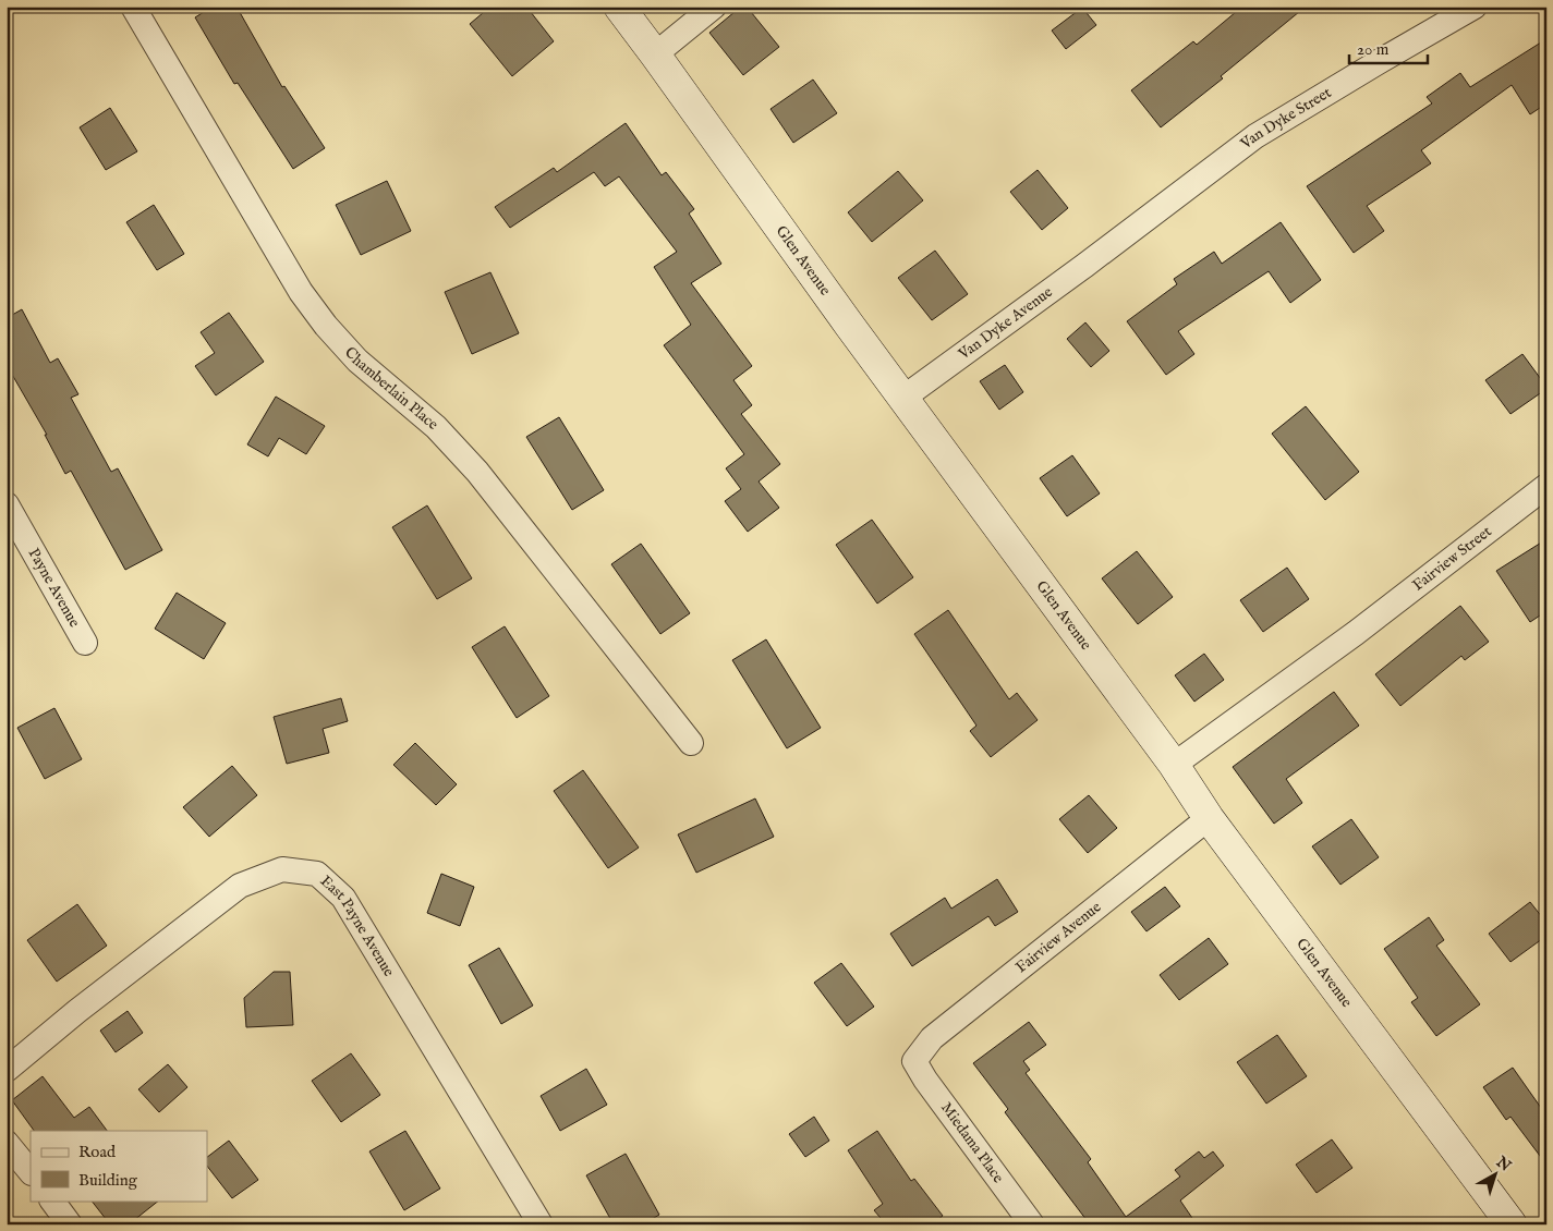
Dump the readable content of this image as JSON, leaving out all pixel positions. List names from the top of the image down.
{
  "streets": {
    "street": [
      "Van Dyke Street",
      "Glen Avenue",
      "Van Dyke Avenue",
      "Chamberlain Place",
      "Fairview Street",
      "Payne Avenue",
      "East Payne Avenue",
      "Fairview Avenue",
      "Miedama Place"
    ]
  },
  "crossings": [
    ["Van Dyke Street", "Van Dyke Avenue"],
    ["Glen Avenue", "Van Dyke Avenue"],
    ["Glen Avenue", "Fairview Street"],
    ["Glen Avenue", "Fairview Avenue"],
    ["Fairview Avenue", "Miedama Place"]
  ],
  "legend": ["Road", "Building"],
  "scale_bar": "20 m",
  "north": "top right"
}
